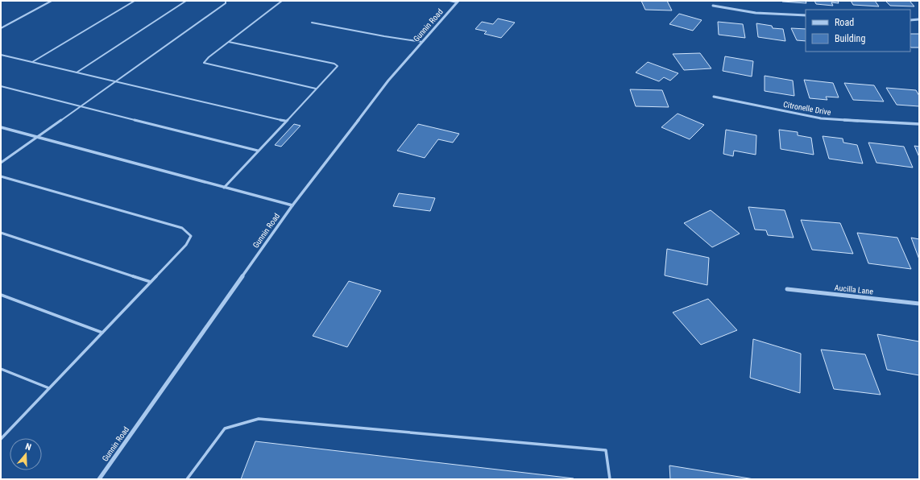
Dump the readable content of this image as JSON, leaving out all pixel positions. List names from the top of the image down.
{
  "streets": {
    "street": ["Gunnin Road", "Citronelle Drive", "Aucilla Lane"]
  },
  "legend": ["Road", "Building"],
  "north": "top"
}
